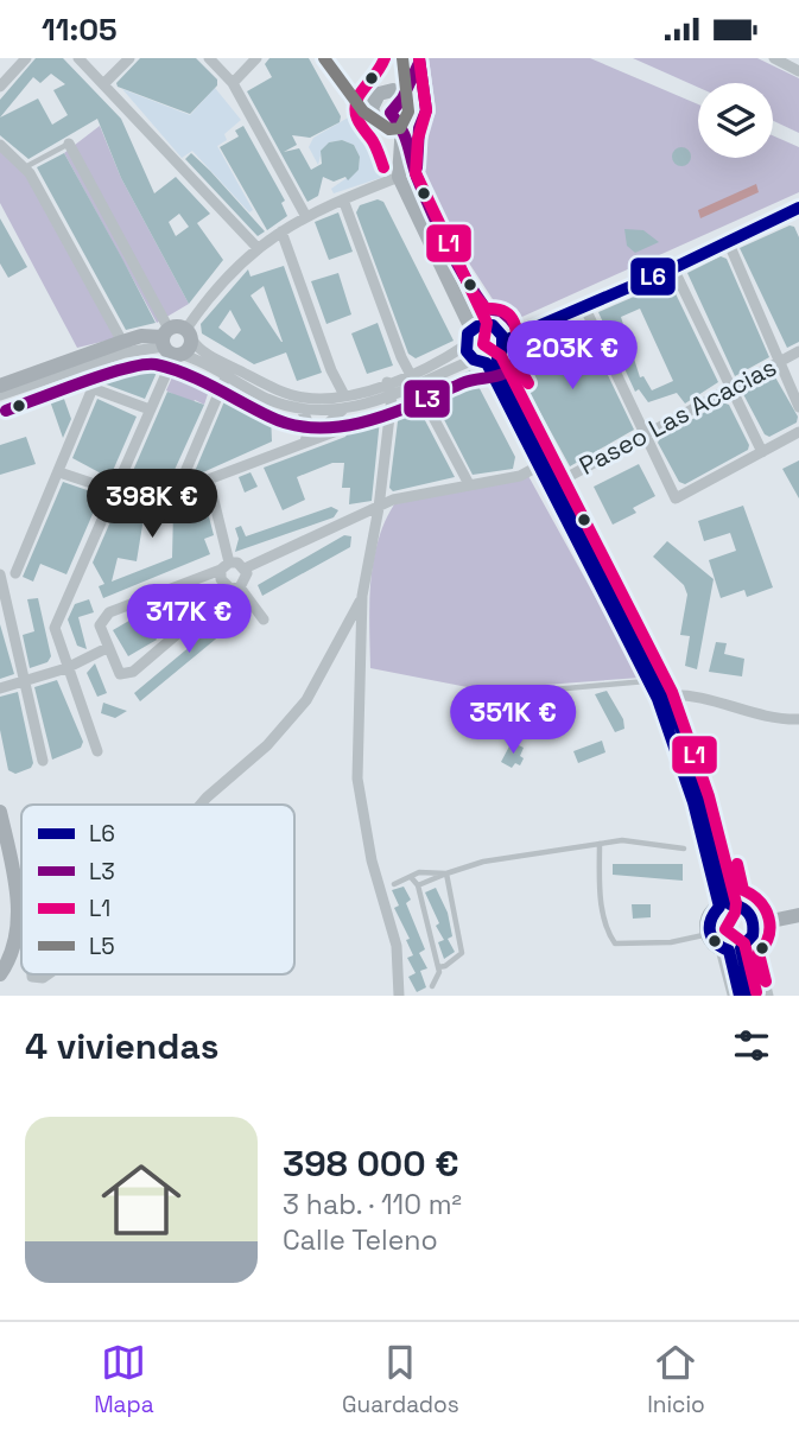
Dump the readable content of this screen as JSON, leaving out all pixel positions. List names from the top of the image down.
{
  "streets": {
    "street": ["Paseo Las Acacias"]
  },
  "lines": [
    "transit line L3",
    "transit line L1",
    "transit line L5",
    "transit line L6"
  ],
  "legend": [
    "L6",
    "L3",
    "L1",
    "L5"
  ],
  "page": {
    "status": "11:05",
    "price": [
      "203K €",
      "398K €",
      "317K €",
      "351K €"
    ],
    "heading": "4 viviendas",
    "list": [
      {
        "name": "398 000 €",
        "note": "3 hab. · 110 m² · Calle Teleno"
      }
    ],
    "tabs": ["Mapa", "Guardados", "Inicio"]
  }
}
